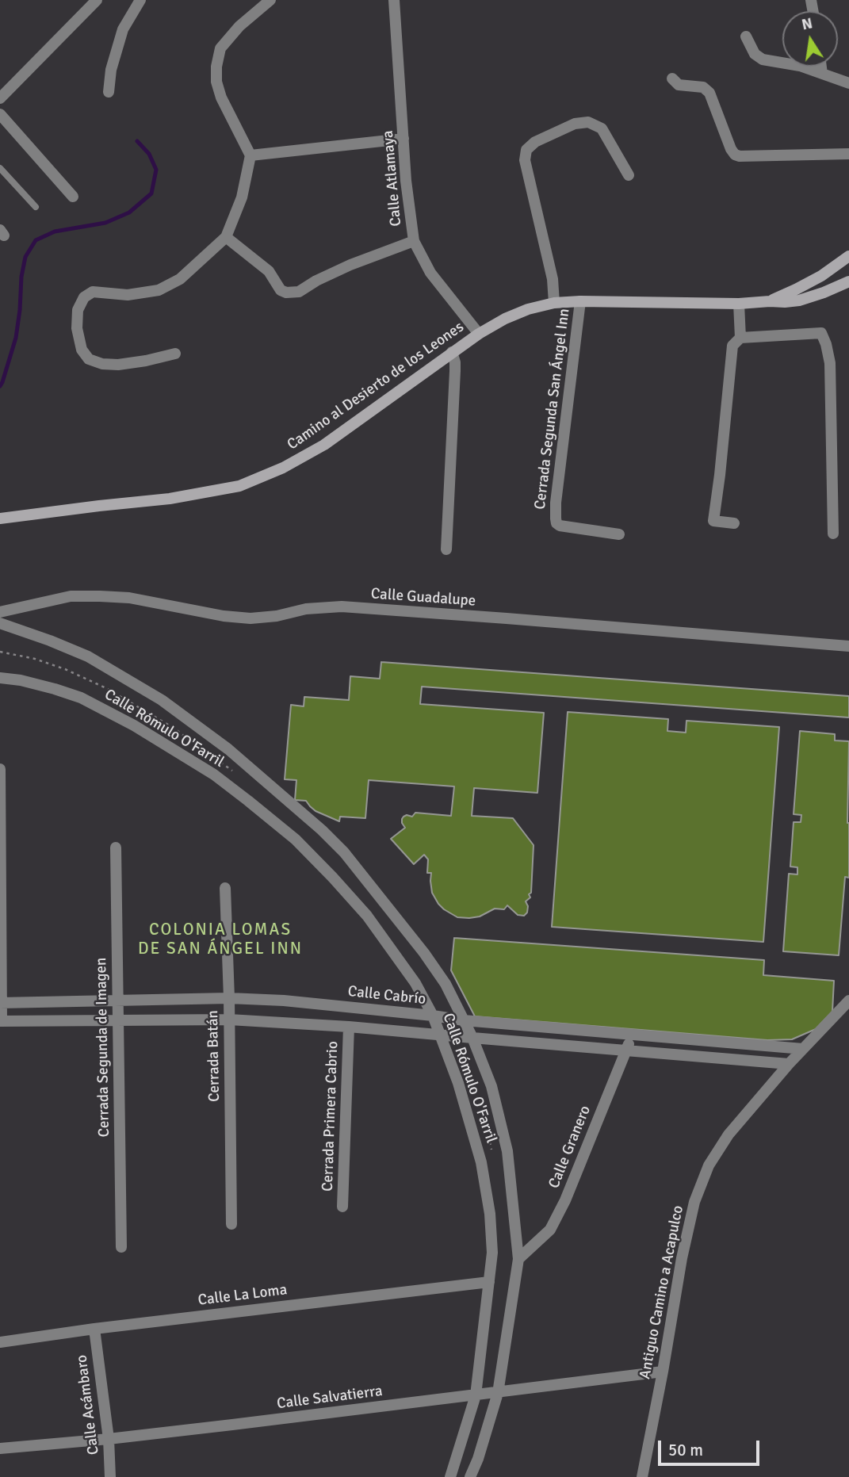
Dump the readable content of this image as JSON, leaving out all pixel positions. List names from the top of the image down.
{
  "streets": {
    "main road": ["Camino al Desierto de los Leones"],
    "street": [
      "Calle Atlamaya",
      "Cerrada Segunda San Ángel Inn",
      "Calle Guadalupe",
      "Calle Rómulo O'Farril",
      "Calle Cabrío",
      "Cerrada Segunda de Imagen",
      "Cerrada Batán",
      "Cerrada Primera Cabrio",
      "Calle Granero",
      "Antiguo Camino a Acapulco",
      "Calle La Loma",
      "Calle Salvatierra",
      "Calle Acámbaro"
    ]
  },
  "crossings": [
    ["Calle Atlamaya", "Camino al Desierto de los Leones"],
    ["Camino al Desierto de los Leones", "Cerrada Segunda San Ángel Inn"],
    ["Calle Rómulo O'Farril", "Calle Cabrío"],
    ["Calle Rómulo O'Farril", "Calle Granero"],
    ["Calle Rómulo O'Farril", "Calle La Loma"],
    ["Calle Rómulo O'Farril", "Calle Salvatierra"],
    ["Calle Cabrío", "Cerrada Segunda de Imagen"],
    ["Calle Cabrío", "Cerrada Batán"],
    ["Calle Cabrío", "Calle Granero"],
    ["Calle Cabrío", "Antiguo Camino a Acapulco"],
    ["Antiguo Camino a Acapulco", "Calle Salvatierra"],
    ["Calle La Loma", "Calle Acámbaro"],
    ["Calle Salvatierra", "Calle Acámbaro"]
  ],
  "districts": ["COLONIA LOMAS DE SAN ÁNGEL INN"],
  "scale_bar": "50 m",
  "north": "top"
}
